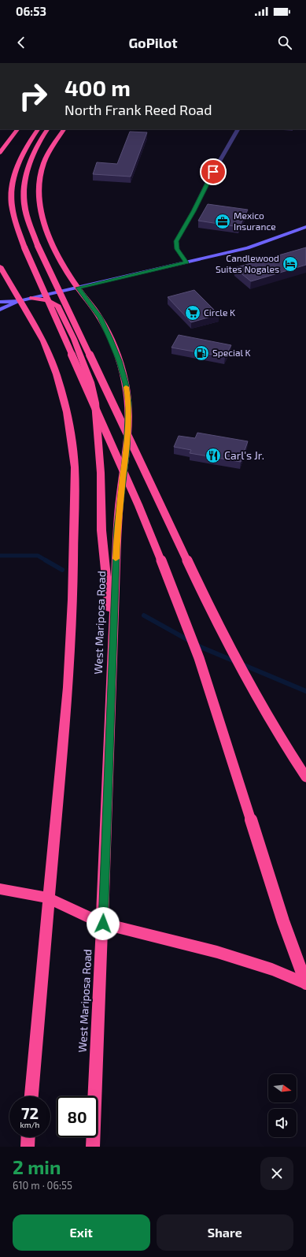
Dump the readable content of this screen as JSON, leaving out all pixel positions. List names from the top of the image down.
{
  "streets": {
    "highway": ["West Mariposa Road"]
  },
  "places": {
    "office": ["Mexico Insurance"],
    "hotel": ["Candlewood Suites Nogales"],
    "supermarket": ["Circle K"],
    "fuel station": ["Special K"],
    "restaurant": ["Carl's Jr."]
  },
  "north": "right",
  "page": {
    "status": "06:53",
    "header": "GoPilot",
    "turn": ["400 m", "North Frank Reed Road"],
    "speed": "72 km/h",
    "limit": "80",
    "heading": ["2 min", "610 m · 06:55"],
    "buttons": ["Exit", "Share"]
  }
}
